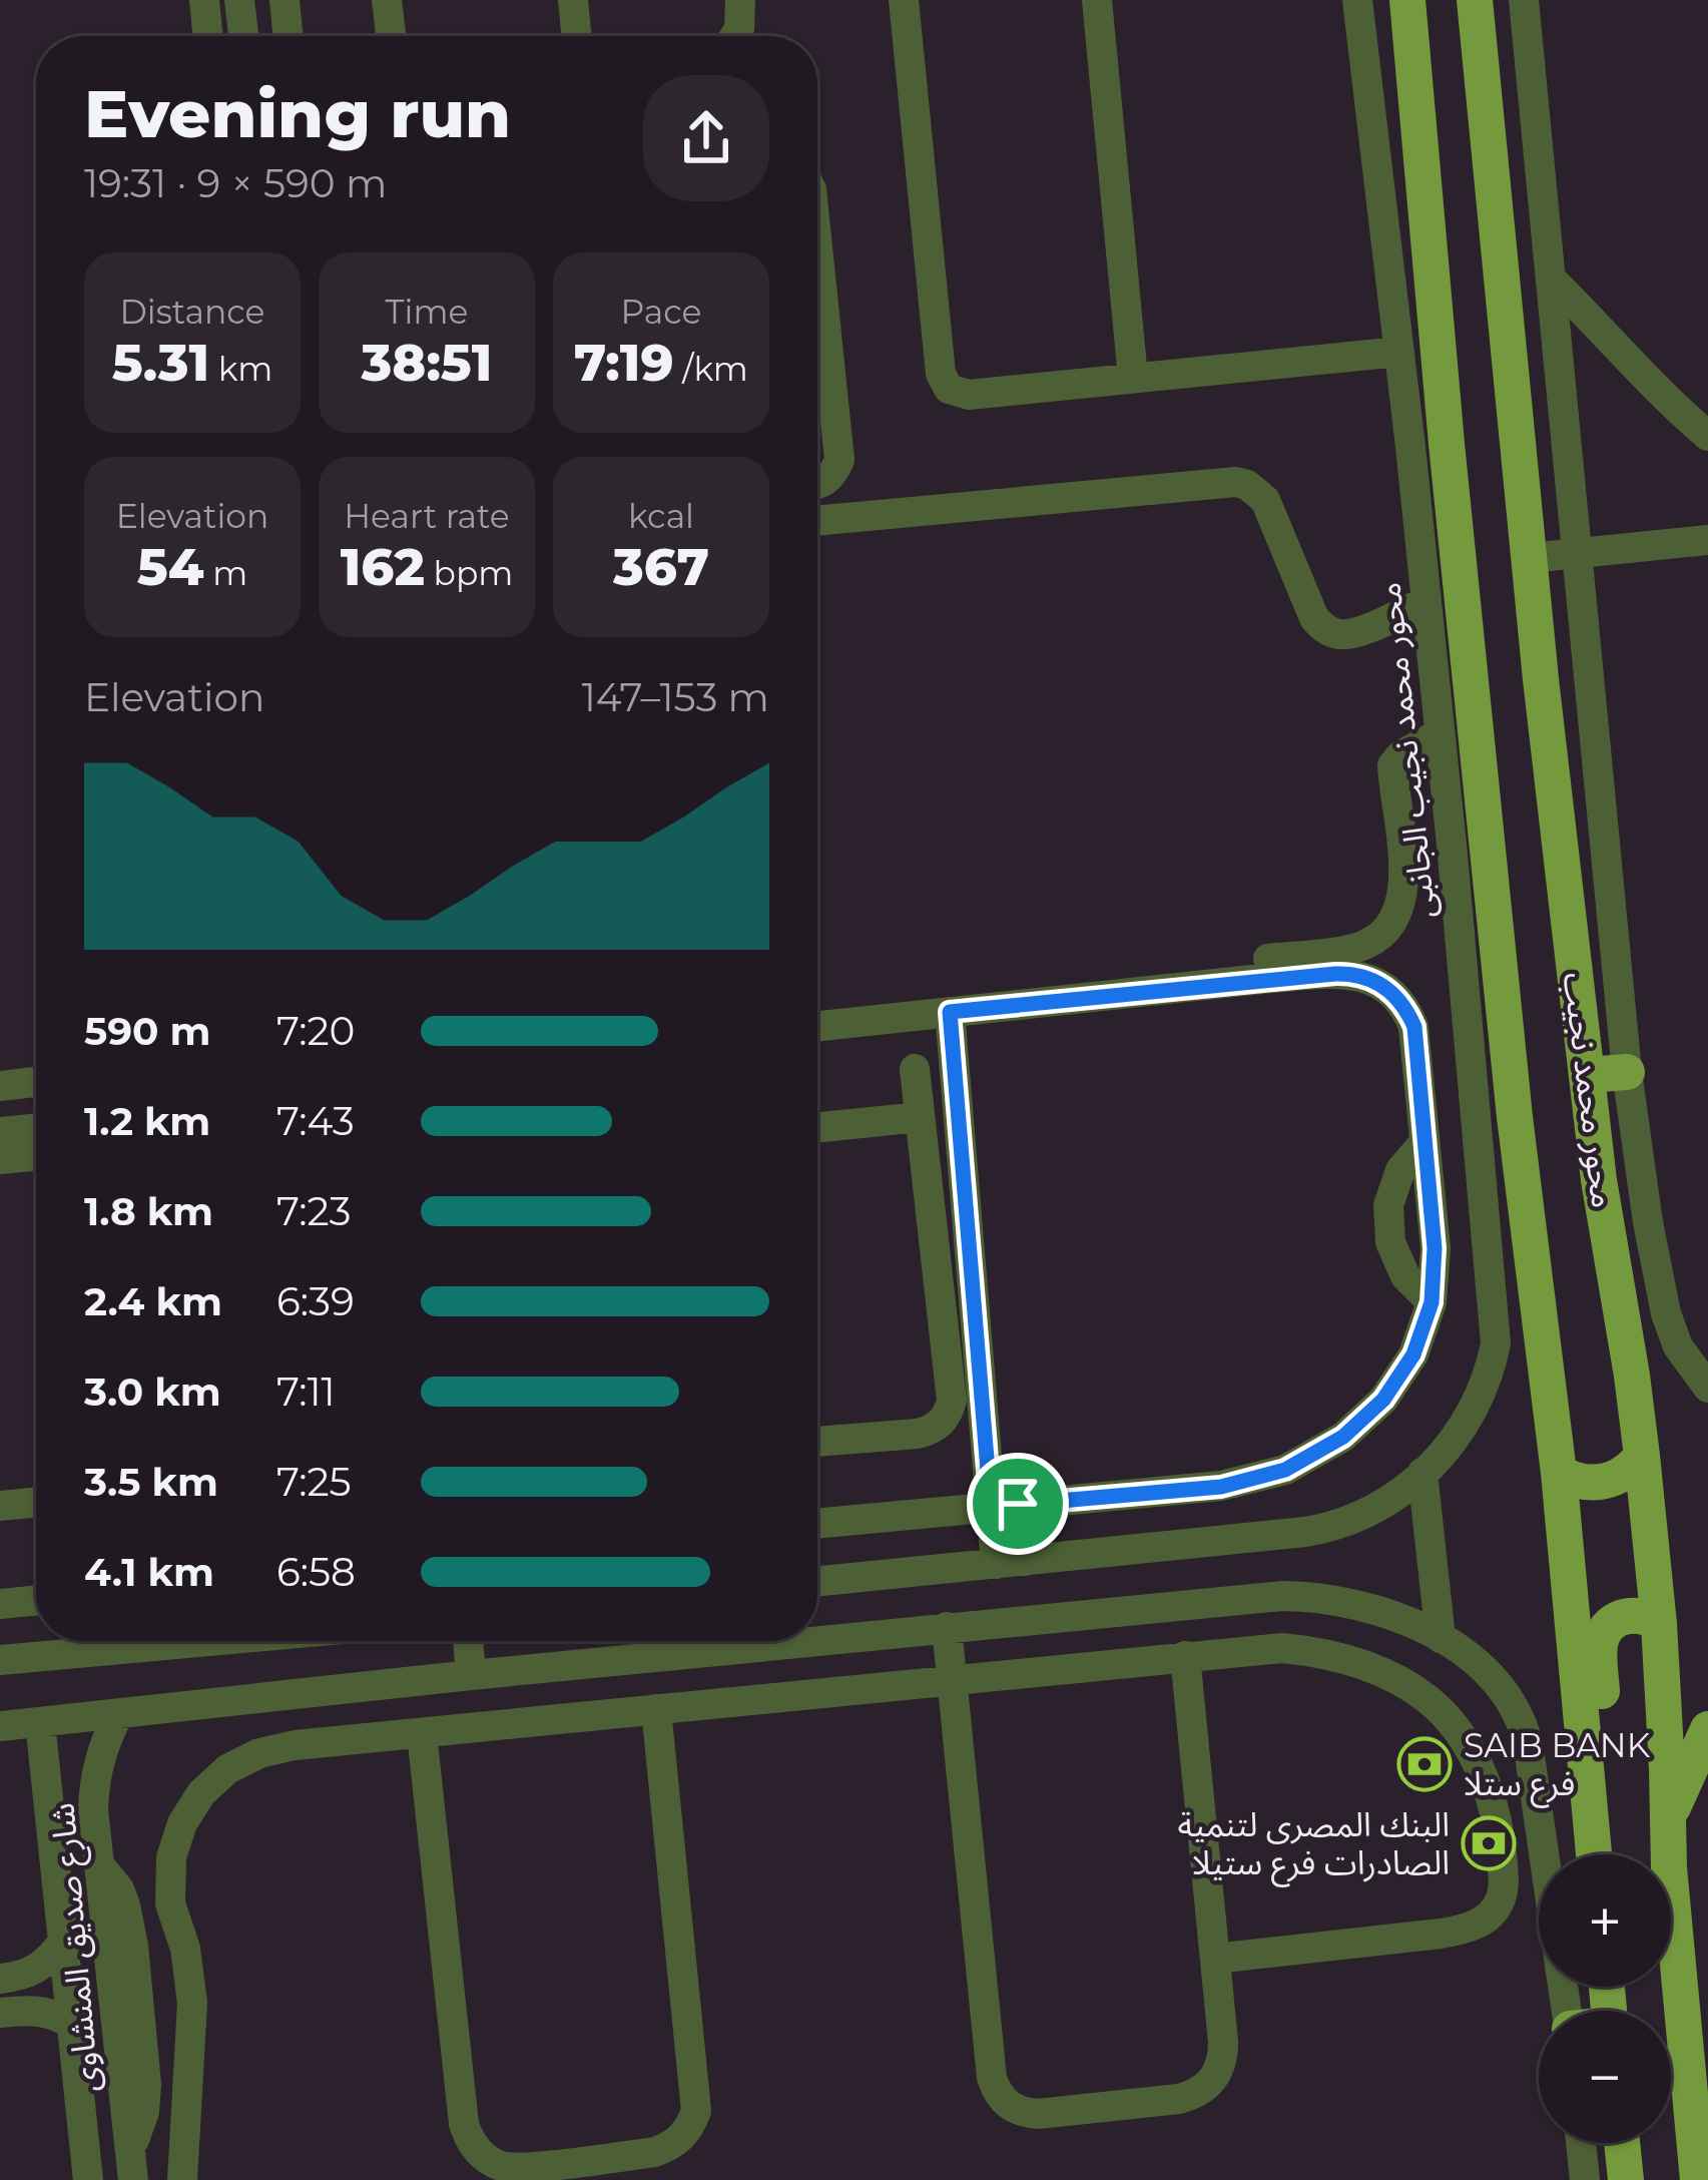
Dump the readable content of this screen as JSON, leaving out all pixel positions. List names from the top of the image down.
{
  "streets": {
    "main road": ["محور محمد نجيب"],
    "street": ["محور محمد نجيب الجانبى", "شارع صديق المنشاوى"]
  },
  "places": {
    "bank": ["SAIB BANK فرع ستلا", "البنك المصرى لتنمية الصادرات فرع ستيلا"]
  },
  "page": {
    "heading": ["Evening run", "19:31 · 9 × 590 m"],
    "stats": [
      ["Distance", "5.31 km"],
      ["Time", "38:51"],
      ["Pace", "7:19 /km"],
      ["Elevation", "54 m"],
      ["Heart rate", "162 bpm"],
      ["kcal", "367"]
    ],
    "chart": ["Elevation", "147–153 m"],
    "list": [
      {
        "name": "590 m",
        "note": "7:20"
      },
      {
        "name": "1.2 km",
        "note": "7:43"
      },
      {
        "name": "1.8 km",
        "note": "7:23"
      },
      {
        "name": "2.4 km",
        "note": "6:39"
      },
      {
        "name": "3.0 km",
        "note": "7:11"
      },
      {
        "name": "3.5 km",
        "note": "7:25"
      },
      {
        "name": "4.1 km",
        "note": "6:58"
      }
    ],
    "map_buttons": ["+", "−"]
  }
}
